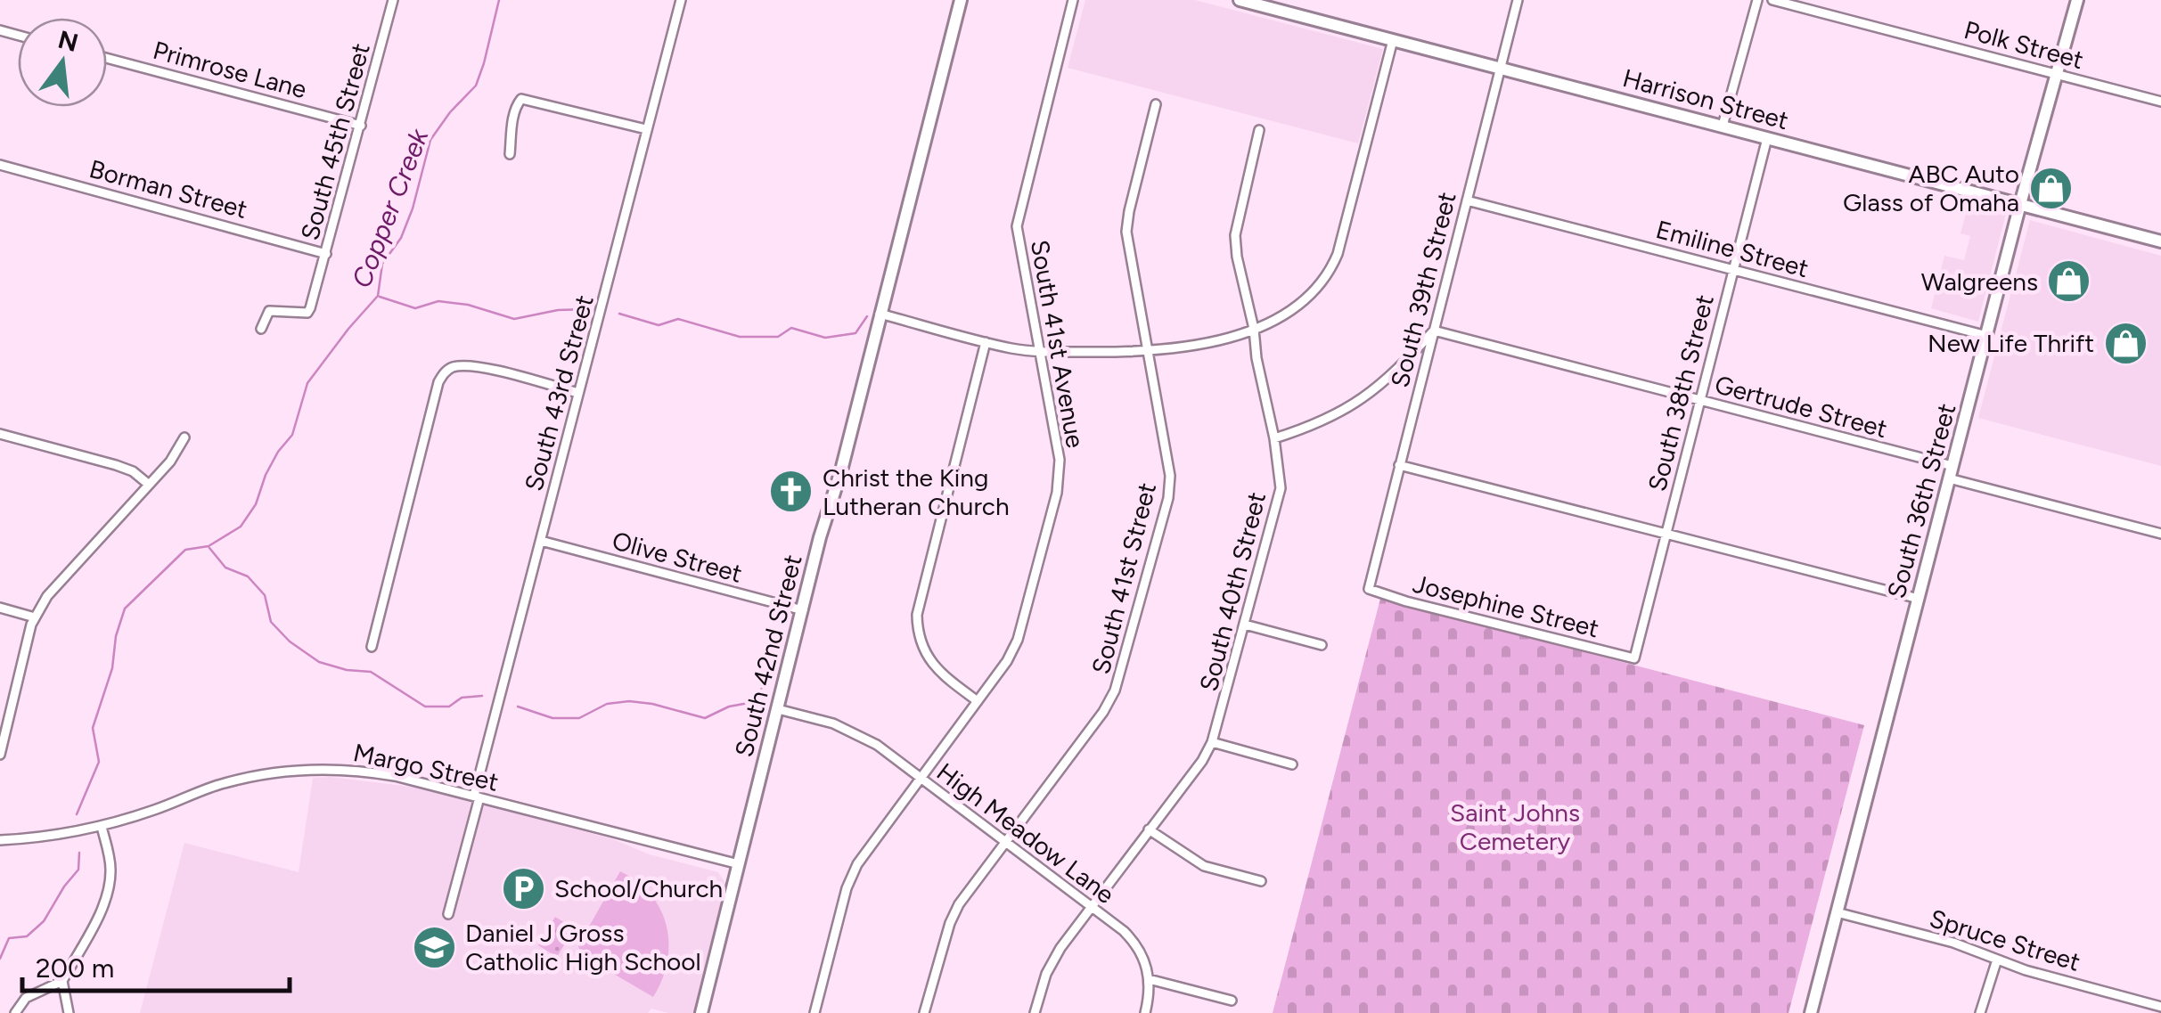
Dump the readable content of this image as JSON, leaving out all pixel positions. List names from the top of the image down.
{
  "streets": {
    "main road": ["Harrison Street", "South 36th Street", "South 42nd Street"],
    "street": [
      "Polk Street",
      "Primrose Lane",
      "South 45th Street",
      "Borman Street",
      "Emiline Street",
      "South 39th Street",
      "South 41st Avenue",
      "South 43rd Street",
      "South 38th Street",
      "Gertrude Street",
      "Olive Street",
      "South 41st Street",
      "South 40th Street",
      "Josephine Street",
      "Margo Street",
      "High Meadow Lane",
      "Spruce Street"
    ]
  },
  "crossings": [
    ["Polk Street", "South 36th Street"],
    ["Primrose Lane", "South 45th Street"],
    ["Harrison Street", "South 39th Street"],
    ["Harrison Street", "South 38th Street"],
    ["Harrison Street", "South 36th Street"],
    ["South 45th Street", "Borman Street"],
    ["Emiline Street", "South 39th Street"],
    ["Emiline Street", "South 38th Street"],
    ["Emiline Street", "South 36th Street"],
    ["South 39th Street", "Gertrude Street"],
    ["South 39th Street", "Josephine Street"],
    ["South 41st Avenue", "High Meadow Lane"],
    ["South 43rd Street", "Olive Street"],
    ["South 43rd Street", "Margo Street"],
    ["South 38th Street", "Gertrude Street"],
    ["South 38th Street", "Josephine Street"],
    ["Gertrude Street", "South 36th Street"],
    ["South 36th Street", "Spruce Street"],
    ["Olive Street", "South 42nd Street"],
    ["South 41st Street", "High Meadow Lane"],
    ["South 40th Street", "High Meadow Lane"],
    ["South 42nd Street", "Margo Street"],
    ["South 42nd Street", "High Meadow Lane"]
  ],
  "water": ["Copper Creek"],
  "parks": ["Saint Johns Cemetery"],
  "places": {
    "shop": ["ABC Auto Glass of Omaha", "Walgreens", "New Life Thrift"],
    "church": ["Christ the King Lutheran Church"],
    "parking": ["School/Church"],
    "school or university": ["Daniel J Gross Catholic High School"]
  },
  "scale_bar": "200 m",
  "north": "top"
}
